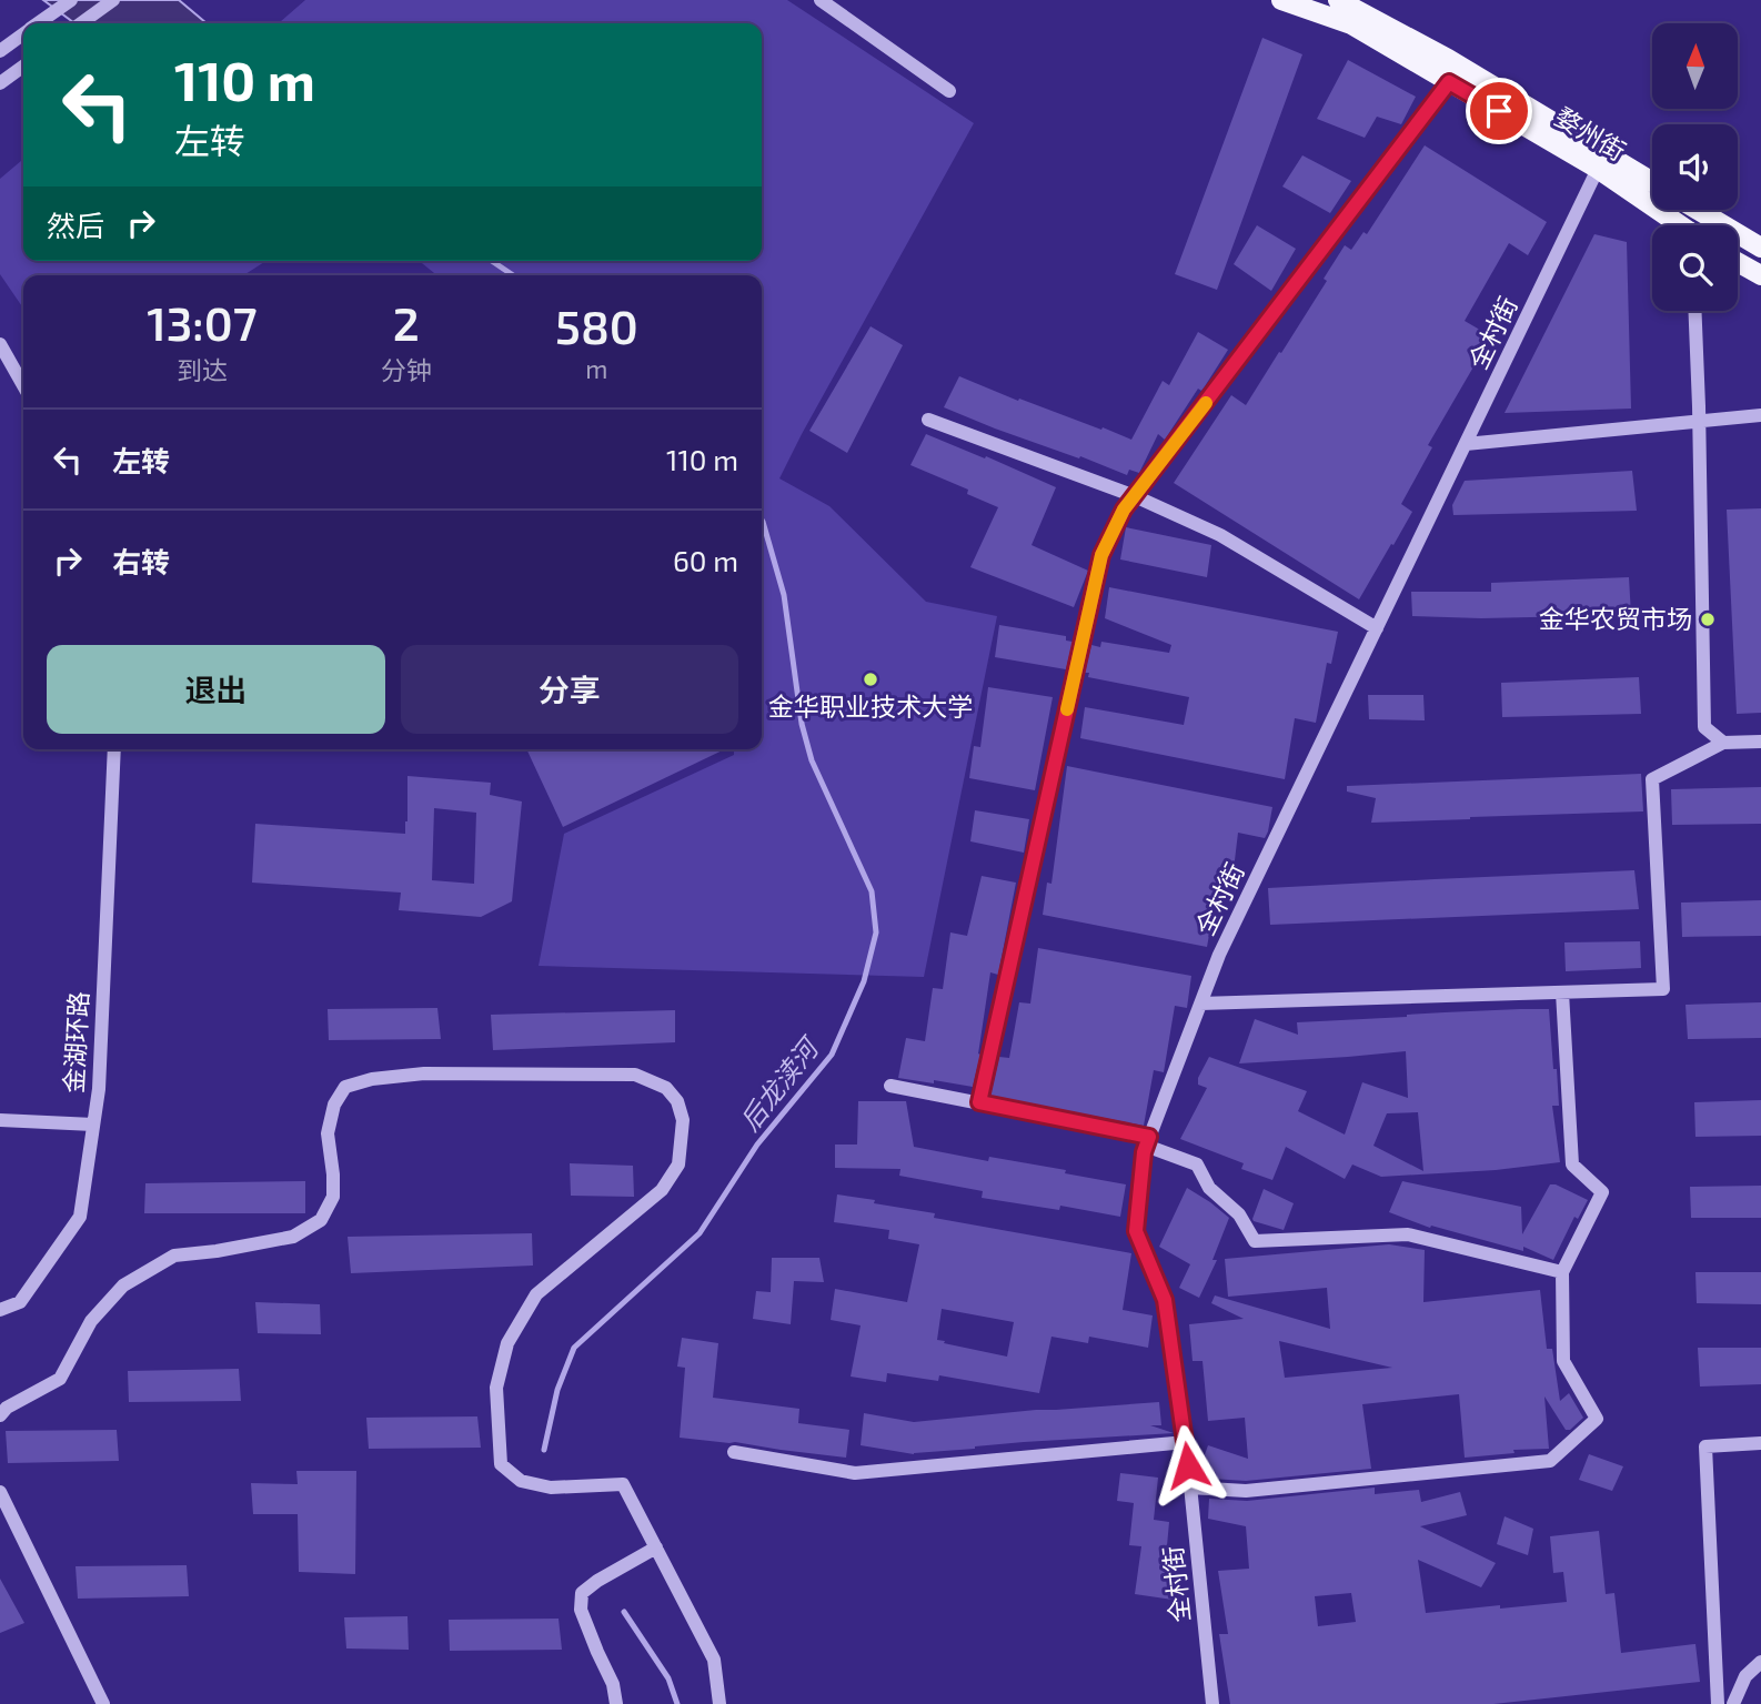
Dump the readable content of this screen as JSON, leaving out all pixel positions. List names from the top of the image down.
{
  "streets": {
    "main road": ["婺州街"],
    "street": ["全村街", "金湖环路"]
  },
  "crossings": [
    ["婺州街", "全村街"]
  ],
  "water": ["后龙渎河"],
  "places": ["金华农贸市场", "金华职业技术大学"],
  "north": "top",
  "page": {
    "turn": ["110 m", "左转"],
    "then": "然后",
    "eta": [
      "13:07",
      "到达",
      "2",
      "分钟",
      "580",
      "m"
    ],
    "list": [
      {
        "name": "左转",
        "value": "110 m"
      },
      {
        "name": "右转",
        "value": "60 m"
      }
    ],
    "buttons": ["退出", "分享"]
  }
}
